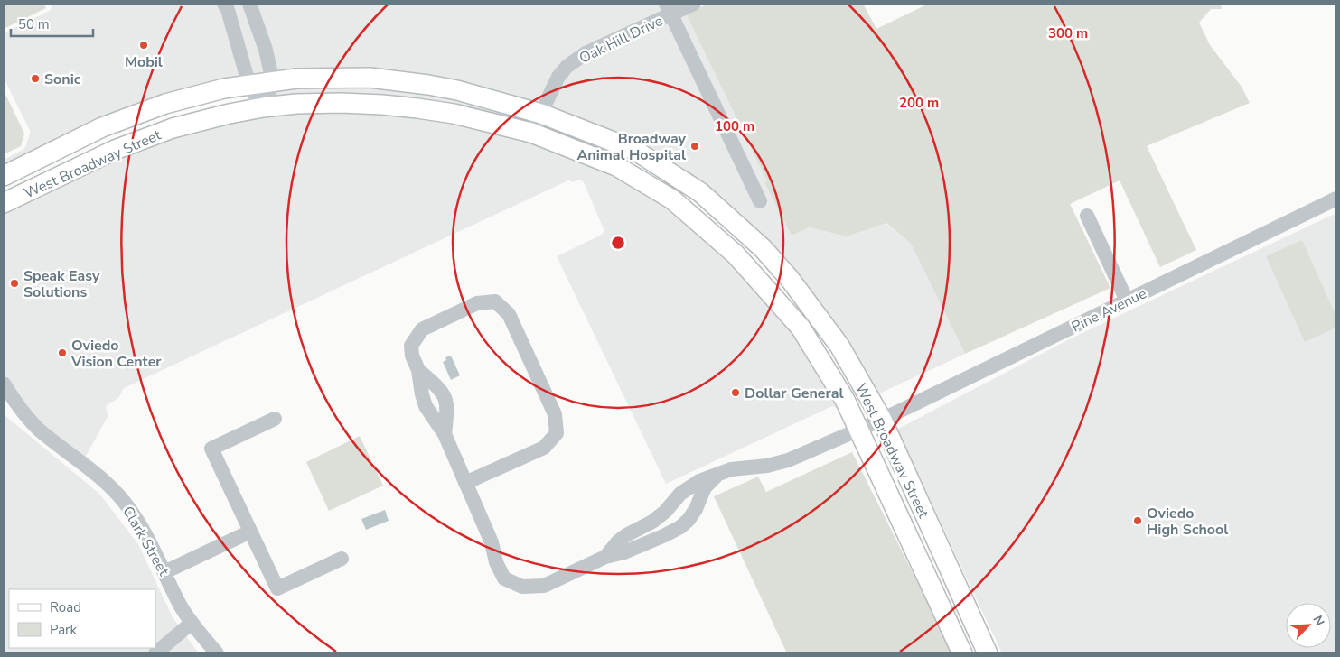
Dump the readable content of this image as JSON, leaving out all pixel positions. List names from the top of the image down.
{
  "streets": {
    "main road": ["West Broadway Street"],
    "street": ["Oak Hill Drive", "Pine Avenue", "Clark Street"]
  },
  "crossings": [
    ["Oak Hill Drive", "West Broadway Street"],
    ["West Broadway Street", "Pine Avenue"]
  ],
  "places": [
    "Mobil",
    "Sonic",
    "Broadway Animal Hospital",
    "Speak Easy Solutions",
    "Oviedo Vision Center",
    "Dollar General",
    "Oviedo High School"
  ],
  "legend": ["Road", "Park"],
  "scale_bar": "50 m",
  "north": "top right",
  "rings": ["300 m", "200 m", "100 m"]
}
